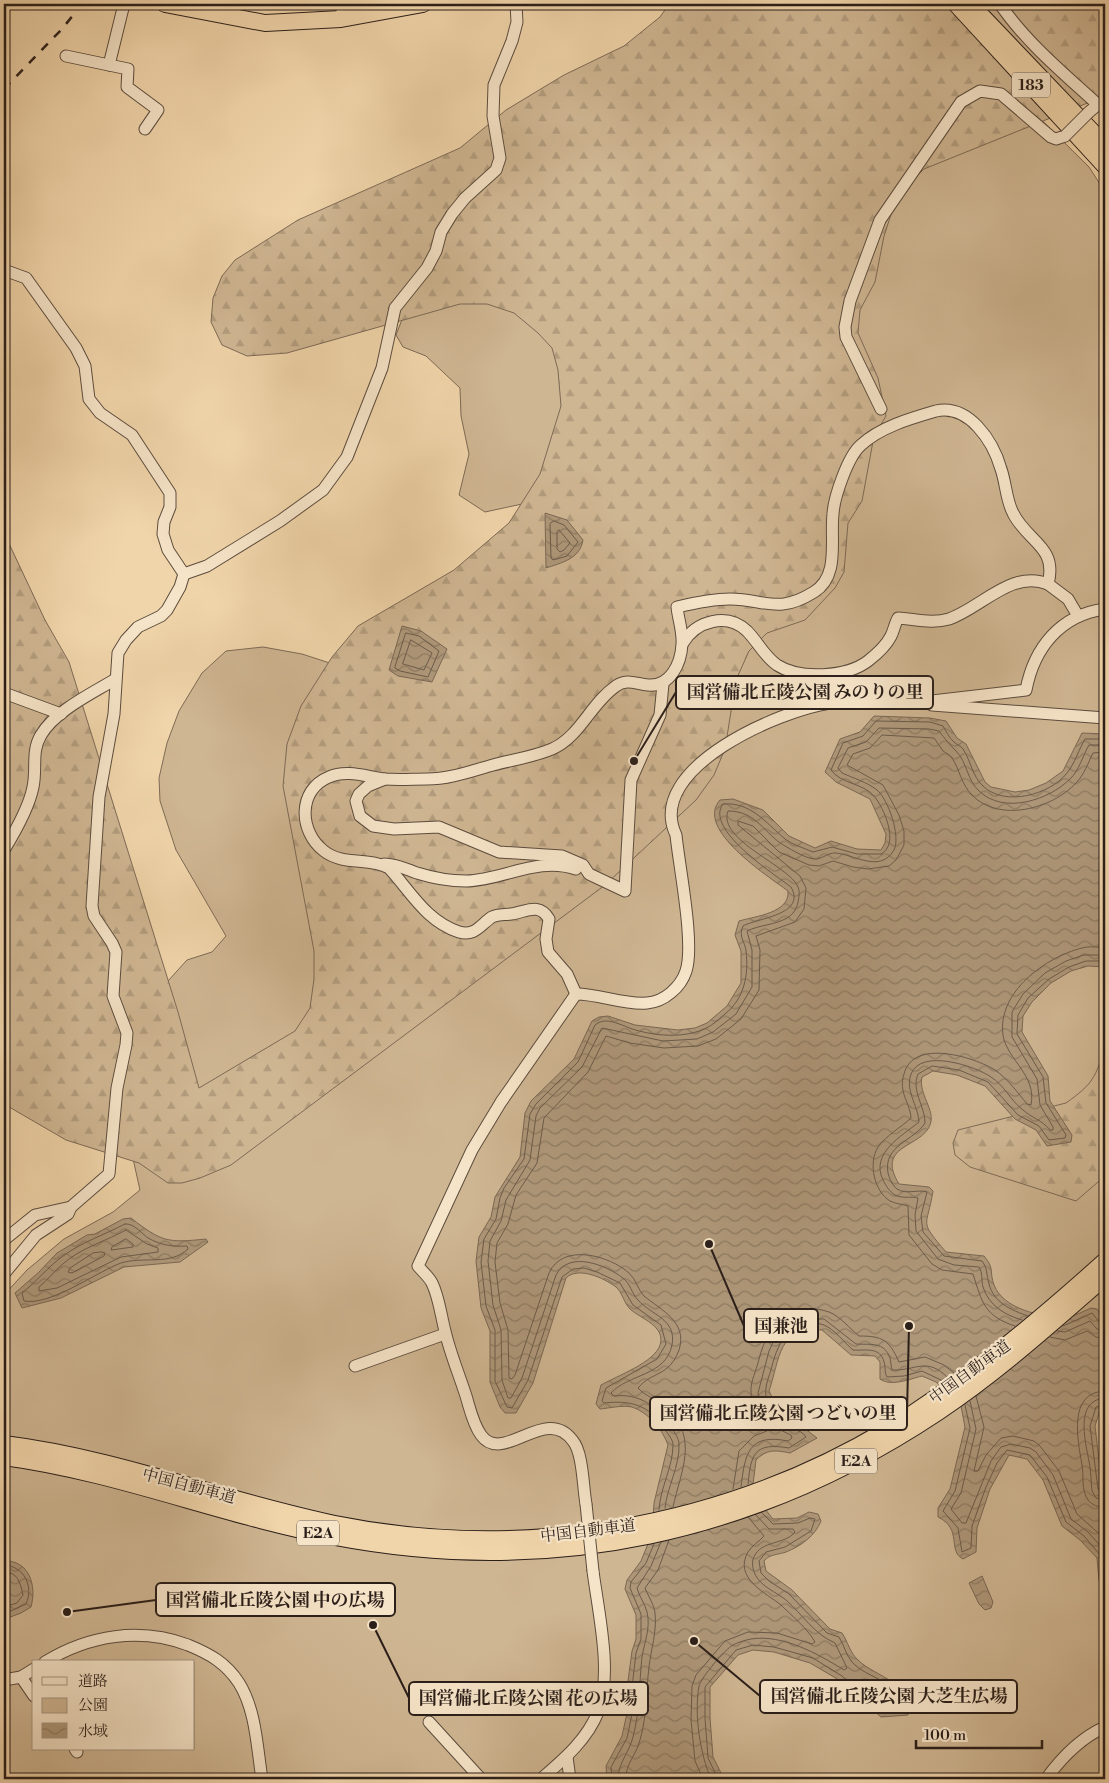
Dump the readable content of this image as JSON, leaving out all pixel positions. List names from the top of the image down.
{
  "streets": {
    "highway": ["183", "中国自動車道", "E2A"]
  },
  "places": [
    "国営備北丘陵公園 みのりの里",
    "国兼池",
    "国営備北丘陵公園 つどいの里",
    "国営備北丘陵公園 中の広場",
    "国営備北丘陵公園 花の広場",
    "国営備北丘陵公園 大芝生広場"
  ],
  "legend": ["道路", "公園", "水域"],
  "scale_bar": "100 m"
}
